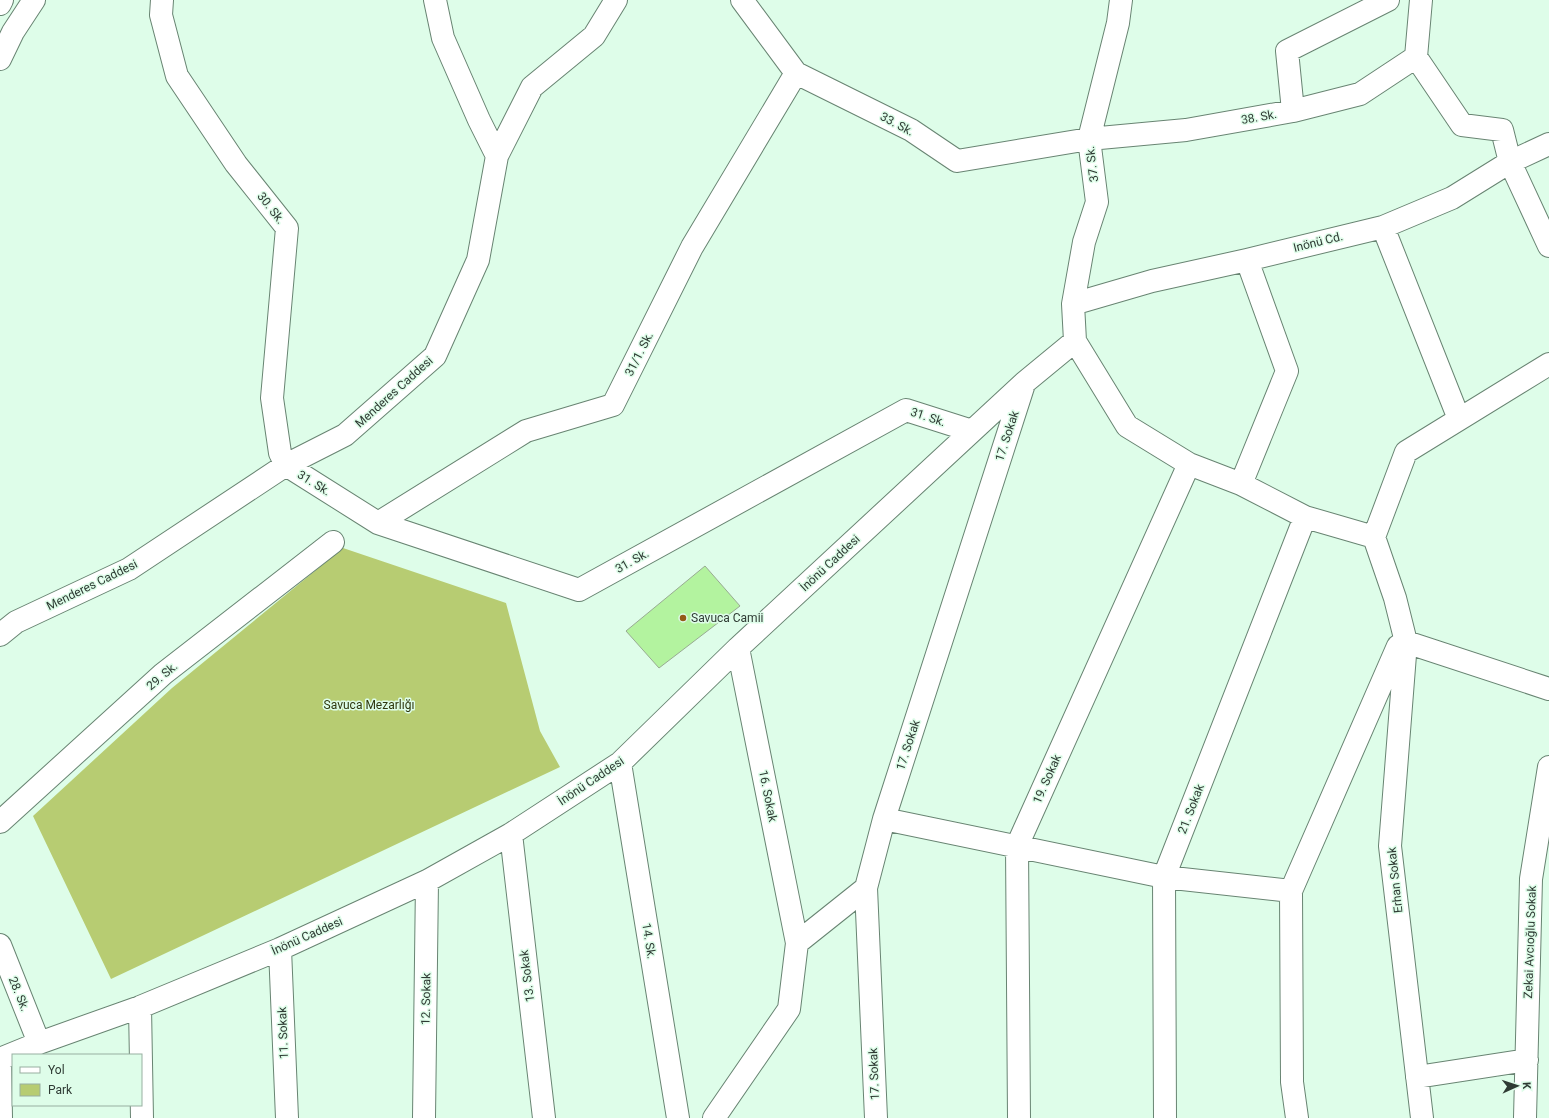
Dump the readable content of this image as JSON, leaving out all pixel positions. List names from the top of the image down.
{
  "streets": {
    "street": [
      "38. Sk.",
      "33. Sk.",
      "37. Sk.",
      "30. Sk.",
      "Inönü Cd.",
      "31/1. Sk.",
      "Menderes Caddesi",
      "31. Sk.",
      "17. Sokak",
      "İnönü Caddesi",
      "29. Sk.",
      "19. Sokak",
      "16. Sokak",
      "21. Sokak",
      "Erhan Sokak",
      "14. Sk.",
      "Zekai Avcıoğlu Sokak",
      "13. Sokak",
      "28. Sk.",
      "12. Sokak",
      "11. Sokak"
    ]
  },
  "crossings": [
    ["38. Sk.", "33. Sk."],
    ["38. Sk.", "37. Sk."],
    ["33. Sk.", "37. Sk."],
    ["33. Sk.", "31/1. Sk."],
    ["37. Sk.", "Inönü Cd."],
    ["37. Sk.", "İnönü Caddesi"],
    ["30. Sk.", "Menderes Caddesi"],
    ["30. Sk.", "31. Sk."],
    ["31/1. Sk.", "31. Sk."],
    ["Menderes Caddesi", "31. Sk."],
    ["31. Sk.", "İnönü Caddesi"],
    ["17. Sokak", "İnönü Caddesi"],
    ["İnönü Caddesi", "16. Sokak"],
    ["İnönü Caddesi", "14. Sk."],
    ["İnönü Caddesi", "13. Sokak"],
    ["İnönü Caddesi", "28. Sk."],
    ["İnönü Caddesi", "12. Sokak"],
    ["İnönü Caddesi", "11. Sokak"]
  ],
  "parks": ["Savuca Mezarlığı"],
  "places": ["Savuca Camii"],
  "legend": ["Yol", "Park"],
  "north": "right"
}
